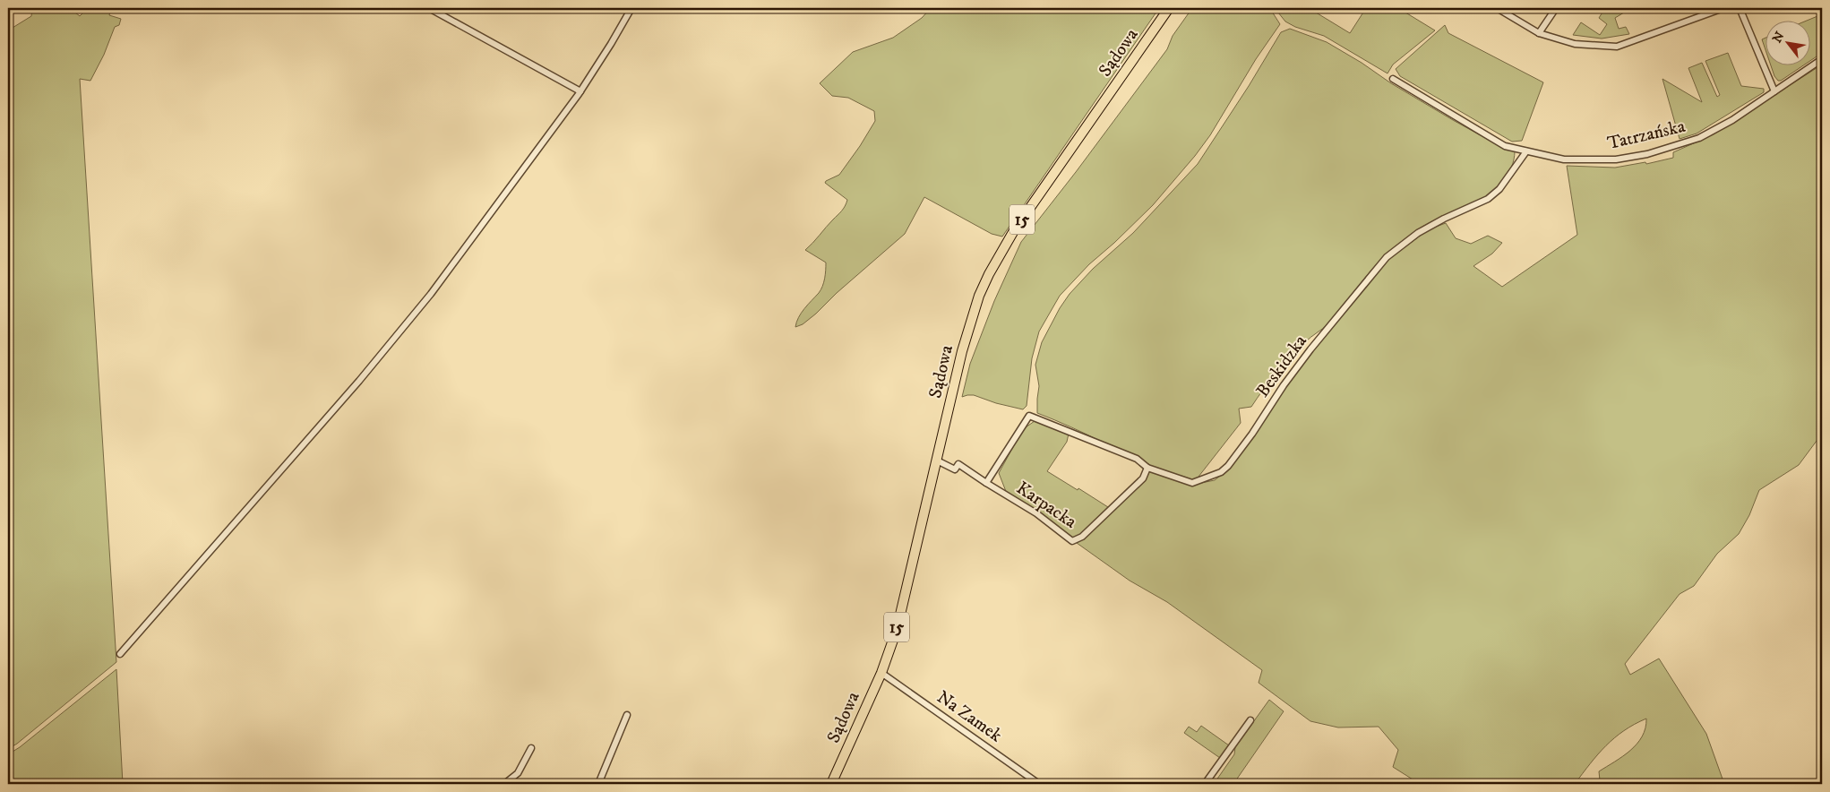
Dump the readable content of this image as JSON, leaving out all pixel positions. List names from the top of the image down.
{
  "streets": {
    "main road": ["Sądowa", "15"],
    "street": [
      "Tatrzańska",
      "Beskidzka",
      "Karpacka",
      "Na Zamek"
    ]
  },
  "crossings": [
    ["Sądowa", "Karpacka"],
    ["Sądowa", "Na Zamek"],
    ["Tatrzańska", "Beskidzka"],
    ["Beskidzka", "Karpacka"]
  ],
  "north": "top left"
}
